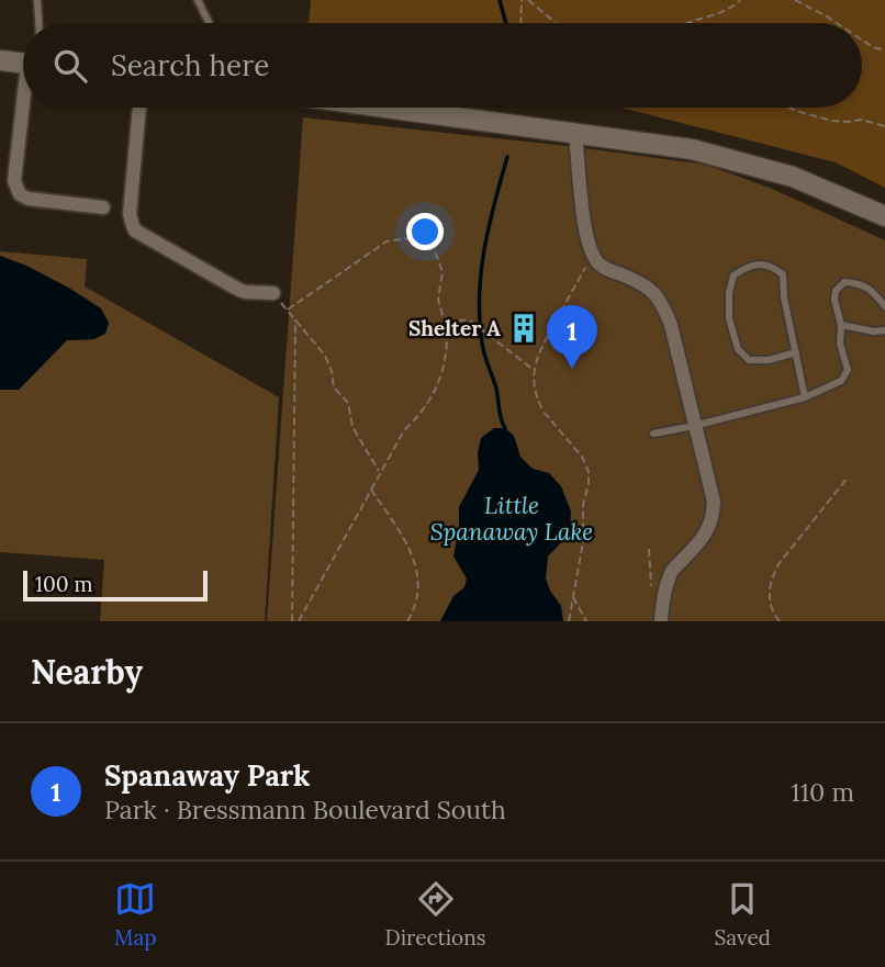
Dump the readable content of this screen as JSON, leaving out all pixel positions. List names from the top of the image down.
{
  "water": ["Little Spanaway Lake"],
  "places": {
    "building": ["Shelter A"]
  },
  "scale_bar": "100 m",
  "page": {
    "search": "Search here",
    "pins": "1",
    "scale": "100 m",
    "heading": "Nearby",
    "list": [
      {
        "mark": "1",
        "name": "Spanaway Park",
        "note": "Park · Bressmann Boulevard South",
        "value": "110 m"
      }
    ],
    "nav": ["Map", "Directions", "Saved"]
  }
}
